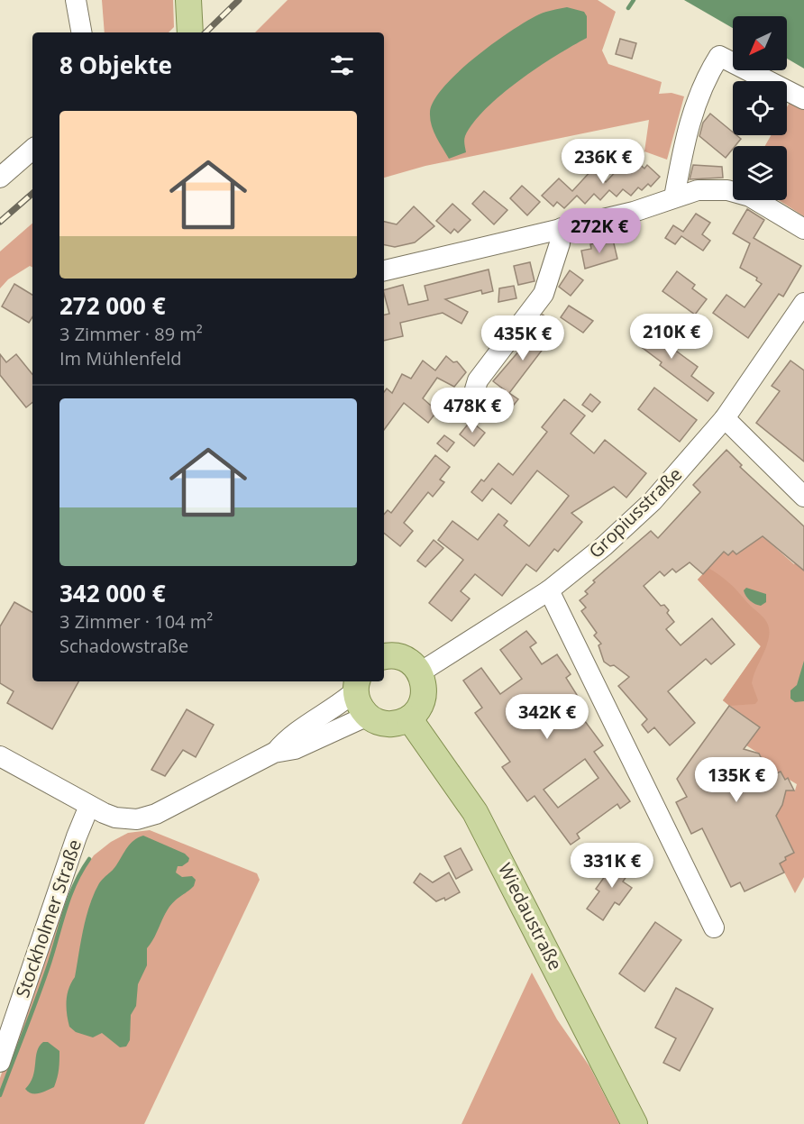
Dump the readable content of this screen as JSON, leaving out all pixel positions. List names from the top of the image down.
{
  "streets": {
    "main road": ["Wiedaustraße"],
    "street": ["Gropiusstraße", "Stockholmer Straße"]
  },
  "north": "bottom left",
  "page": {
    "heading": "8 Objekte",
    "list": [
      {
        "name": "272 000 €",
        "note": "3 Zimmer · 89 m² · Im Mühlenfeld"
      },
      {
        "name": "342 000 €",
        "note": "3 Zimmer · 104 m² · Schadowstraße"
      }
    ],
    "price": [
      "236K €",
      "272K €",
      "210K €",
      "435K €",
      "478K €",
      "342K €",
      "135K €",
      "331K €"
    ]
  }
}
